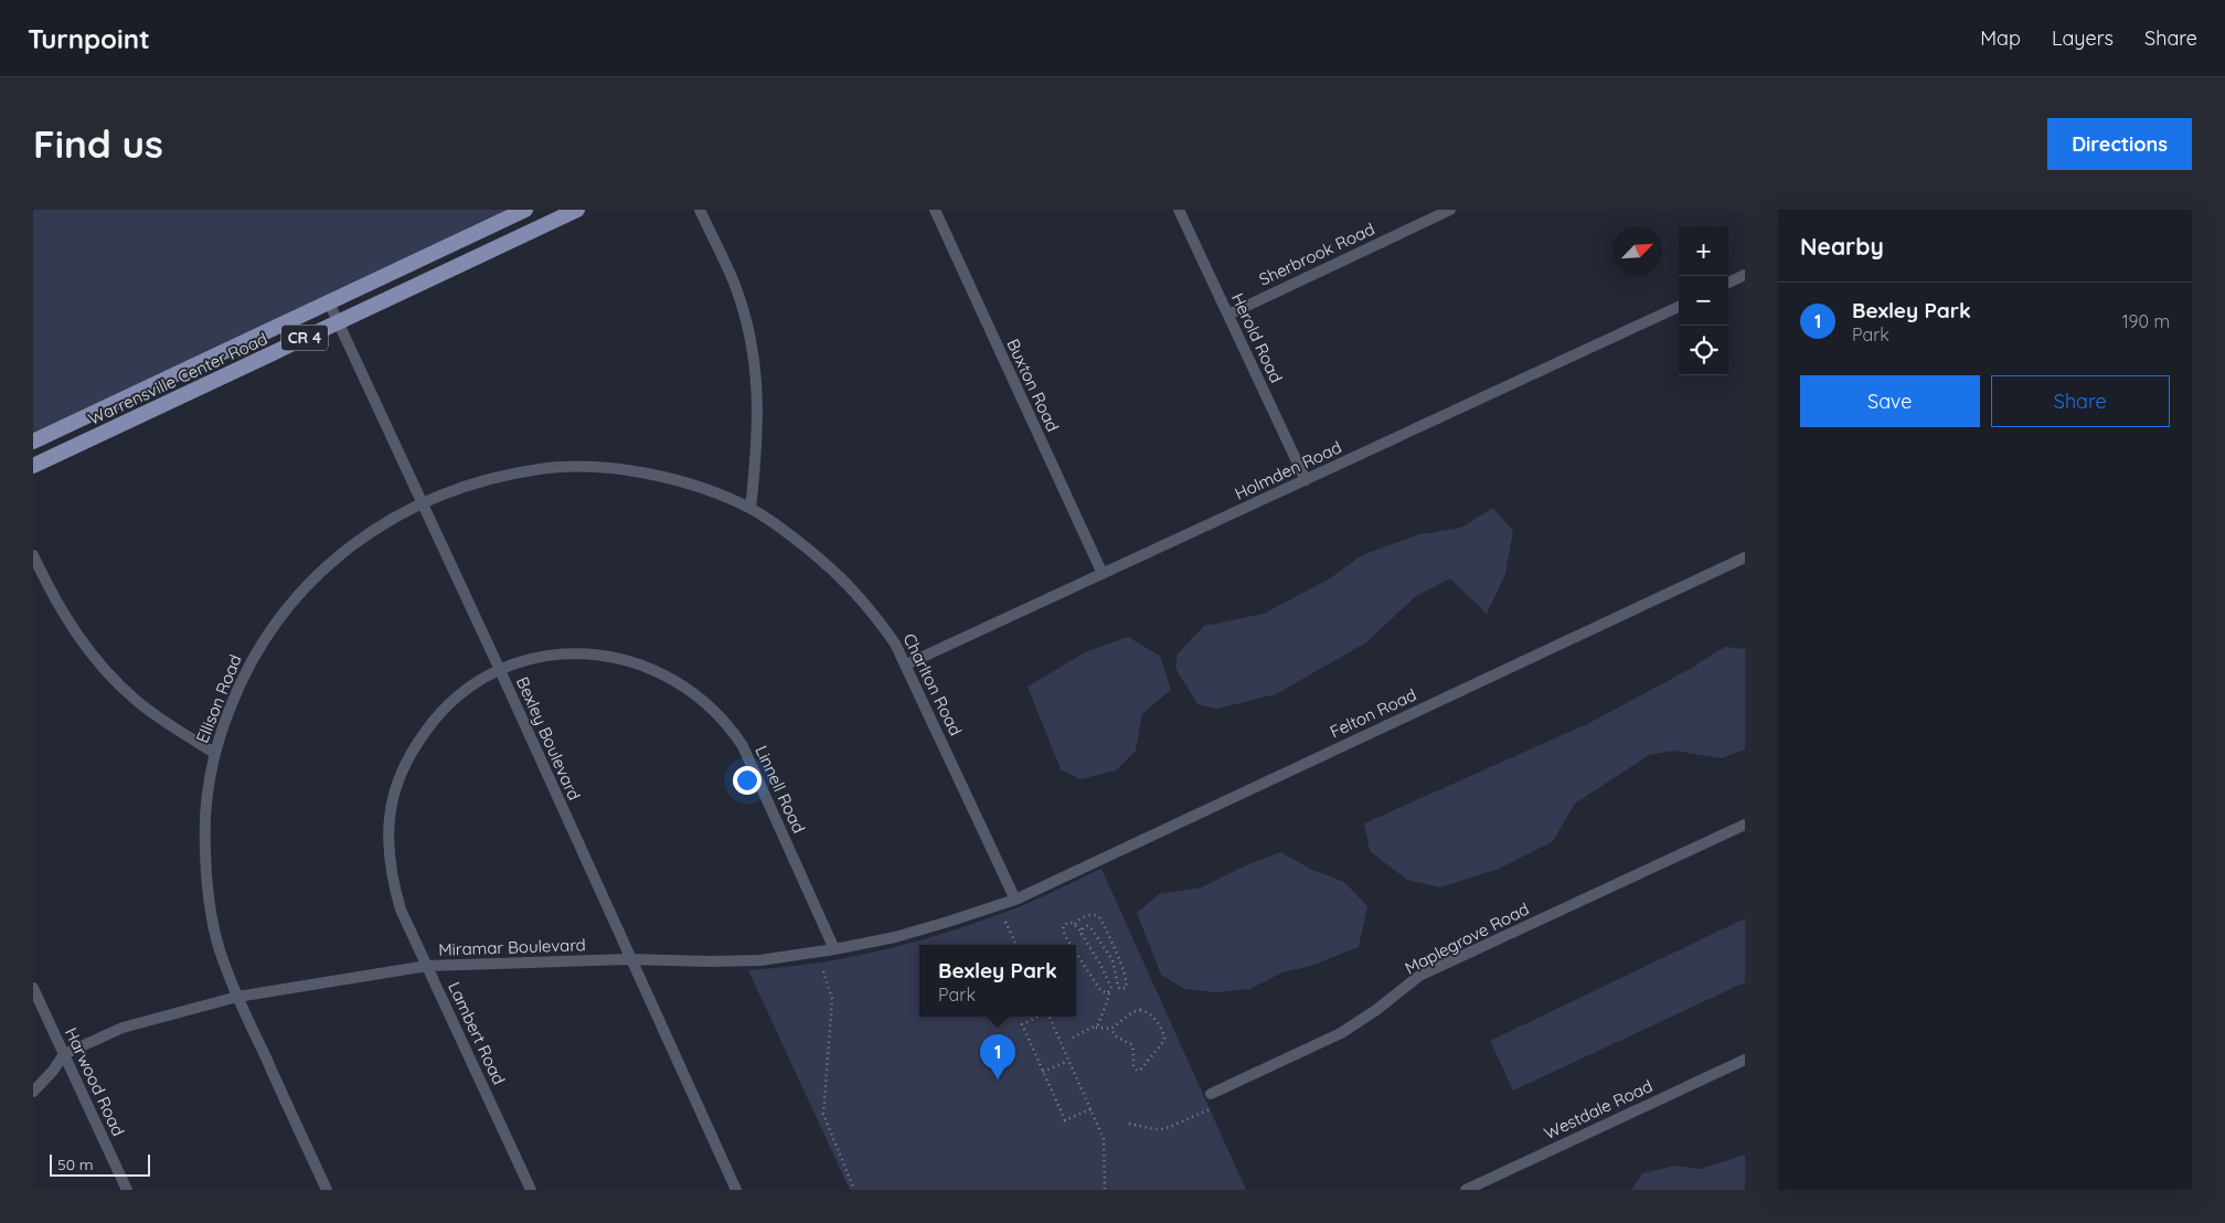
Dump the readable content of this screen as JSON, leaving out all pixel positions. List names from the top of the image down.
{
  "streets": {
    "main road": ["CR 4", "Warrensville Center Road"],
    "street": [
      "Sherbrook Road",
      "Herold Road",
      "Buxton Road",
      "Holmden Road",
      "Charlton Road",
      "Ellison Road",
      "Felton Road",
      "Bexley Boulevard",
      "Linnell Road",
      "Maplegrove Road",
      "Miramar Boulevard",
      "Lambert Road",
      "Harwood Road",
      "Westdale Road"
    ]
  },
  "crossings": [
    ["Sherbrook Road", "Herold Road"],
    ["Herold Road", "Holmden Road"],
    ["Warrensville Center Road", "Bexley Boulevard"],
    ["Buxton Road", "Holmden Road"],
    ["Holmden Road", "Charlton Road"],
    ["Charlton Road", "Ellison Road"],
    ["Charlton Road", "Felton Road"],
    ["Charlton Road", "Bexley Boulevard"],
    ["Charlton Road", "Miramar Boulevard"],
    ["Ellison Road", "Bexley Boulevard"],
    ["Ellison Road", "Miramar Boulevard"],
    ["Felton Road", "Miramar Boulevard"],
    ["Bexley Boulevard", "Linnell Road"],
    ["Bexley Boulevard", "Miramar Boulevard"],
    ["Bexley Boulevard", "Lambert Road"],
    ["Linnell Road", "Miramar Boulevard"],
    ["Linnell Road", "Lambert Road"],
    ["Miramar Boulevard", "Lambert Road"],
    ["Miramar Boulevard", "Harwood Road"]
  ],
  "scale_bar": "50 m",
  "north": "top right",
  "page": {
    "header": "Turnpoint",
    "nav": ["Map", "Layers", "Share"],
    "buttons": [
      "Directions",
      ["Save", "Share"]
    ],
    "title": "Find us",
    "heading": "Nearby",
    "map_buttons": ["+", "−"],
    "list": [
      {
        "mark": "1",
        "name": "Bexley Park",
        "note": "Park",
        "value": "190 m"
      }
    ],
    "popup": ["Bexley Park", "Park"],
    "pins": "1",
    "scale": "50 m"
  }
}
